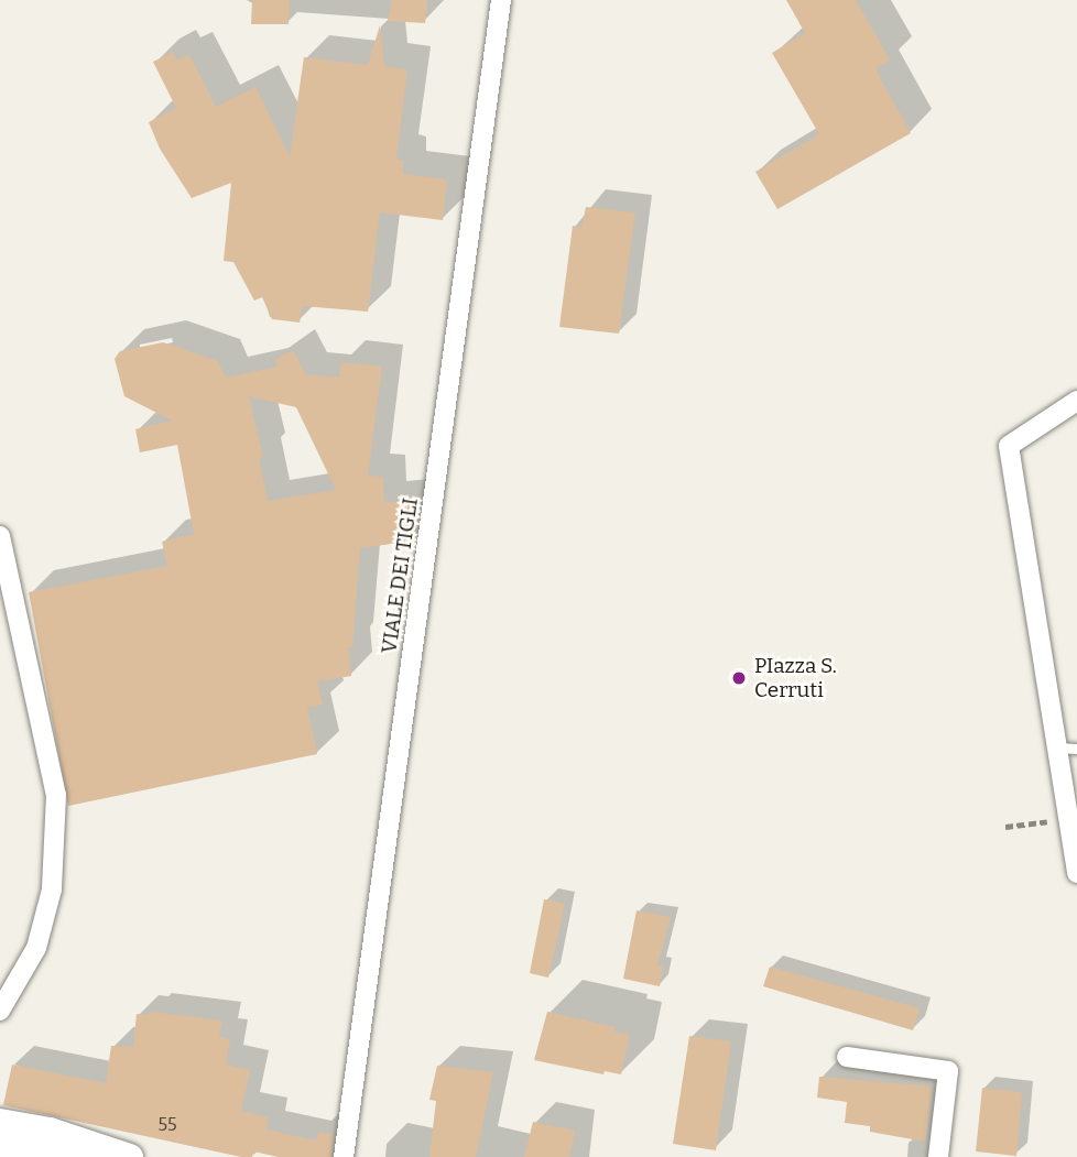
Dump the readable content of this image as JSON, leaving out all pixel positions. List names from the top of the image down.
{
  "streets": {
    "street": ["VIALE DEI TIGLI"]
  },
  "places": ["PIazza S. Cerruti"],
  "house_numbers": ["55"]
}
